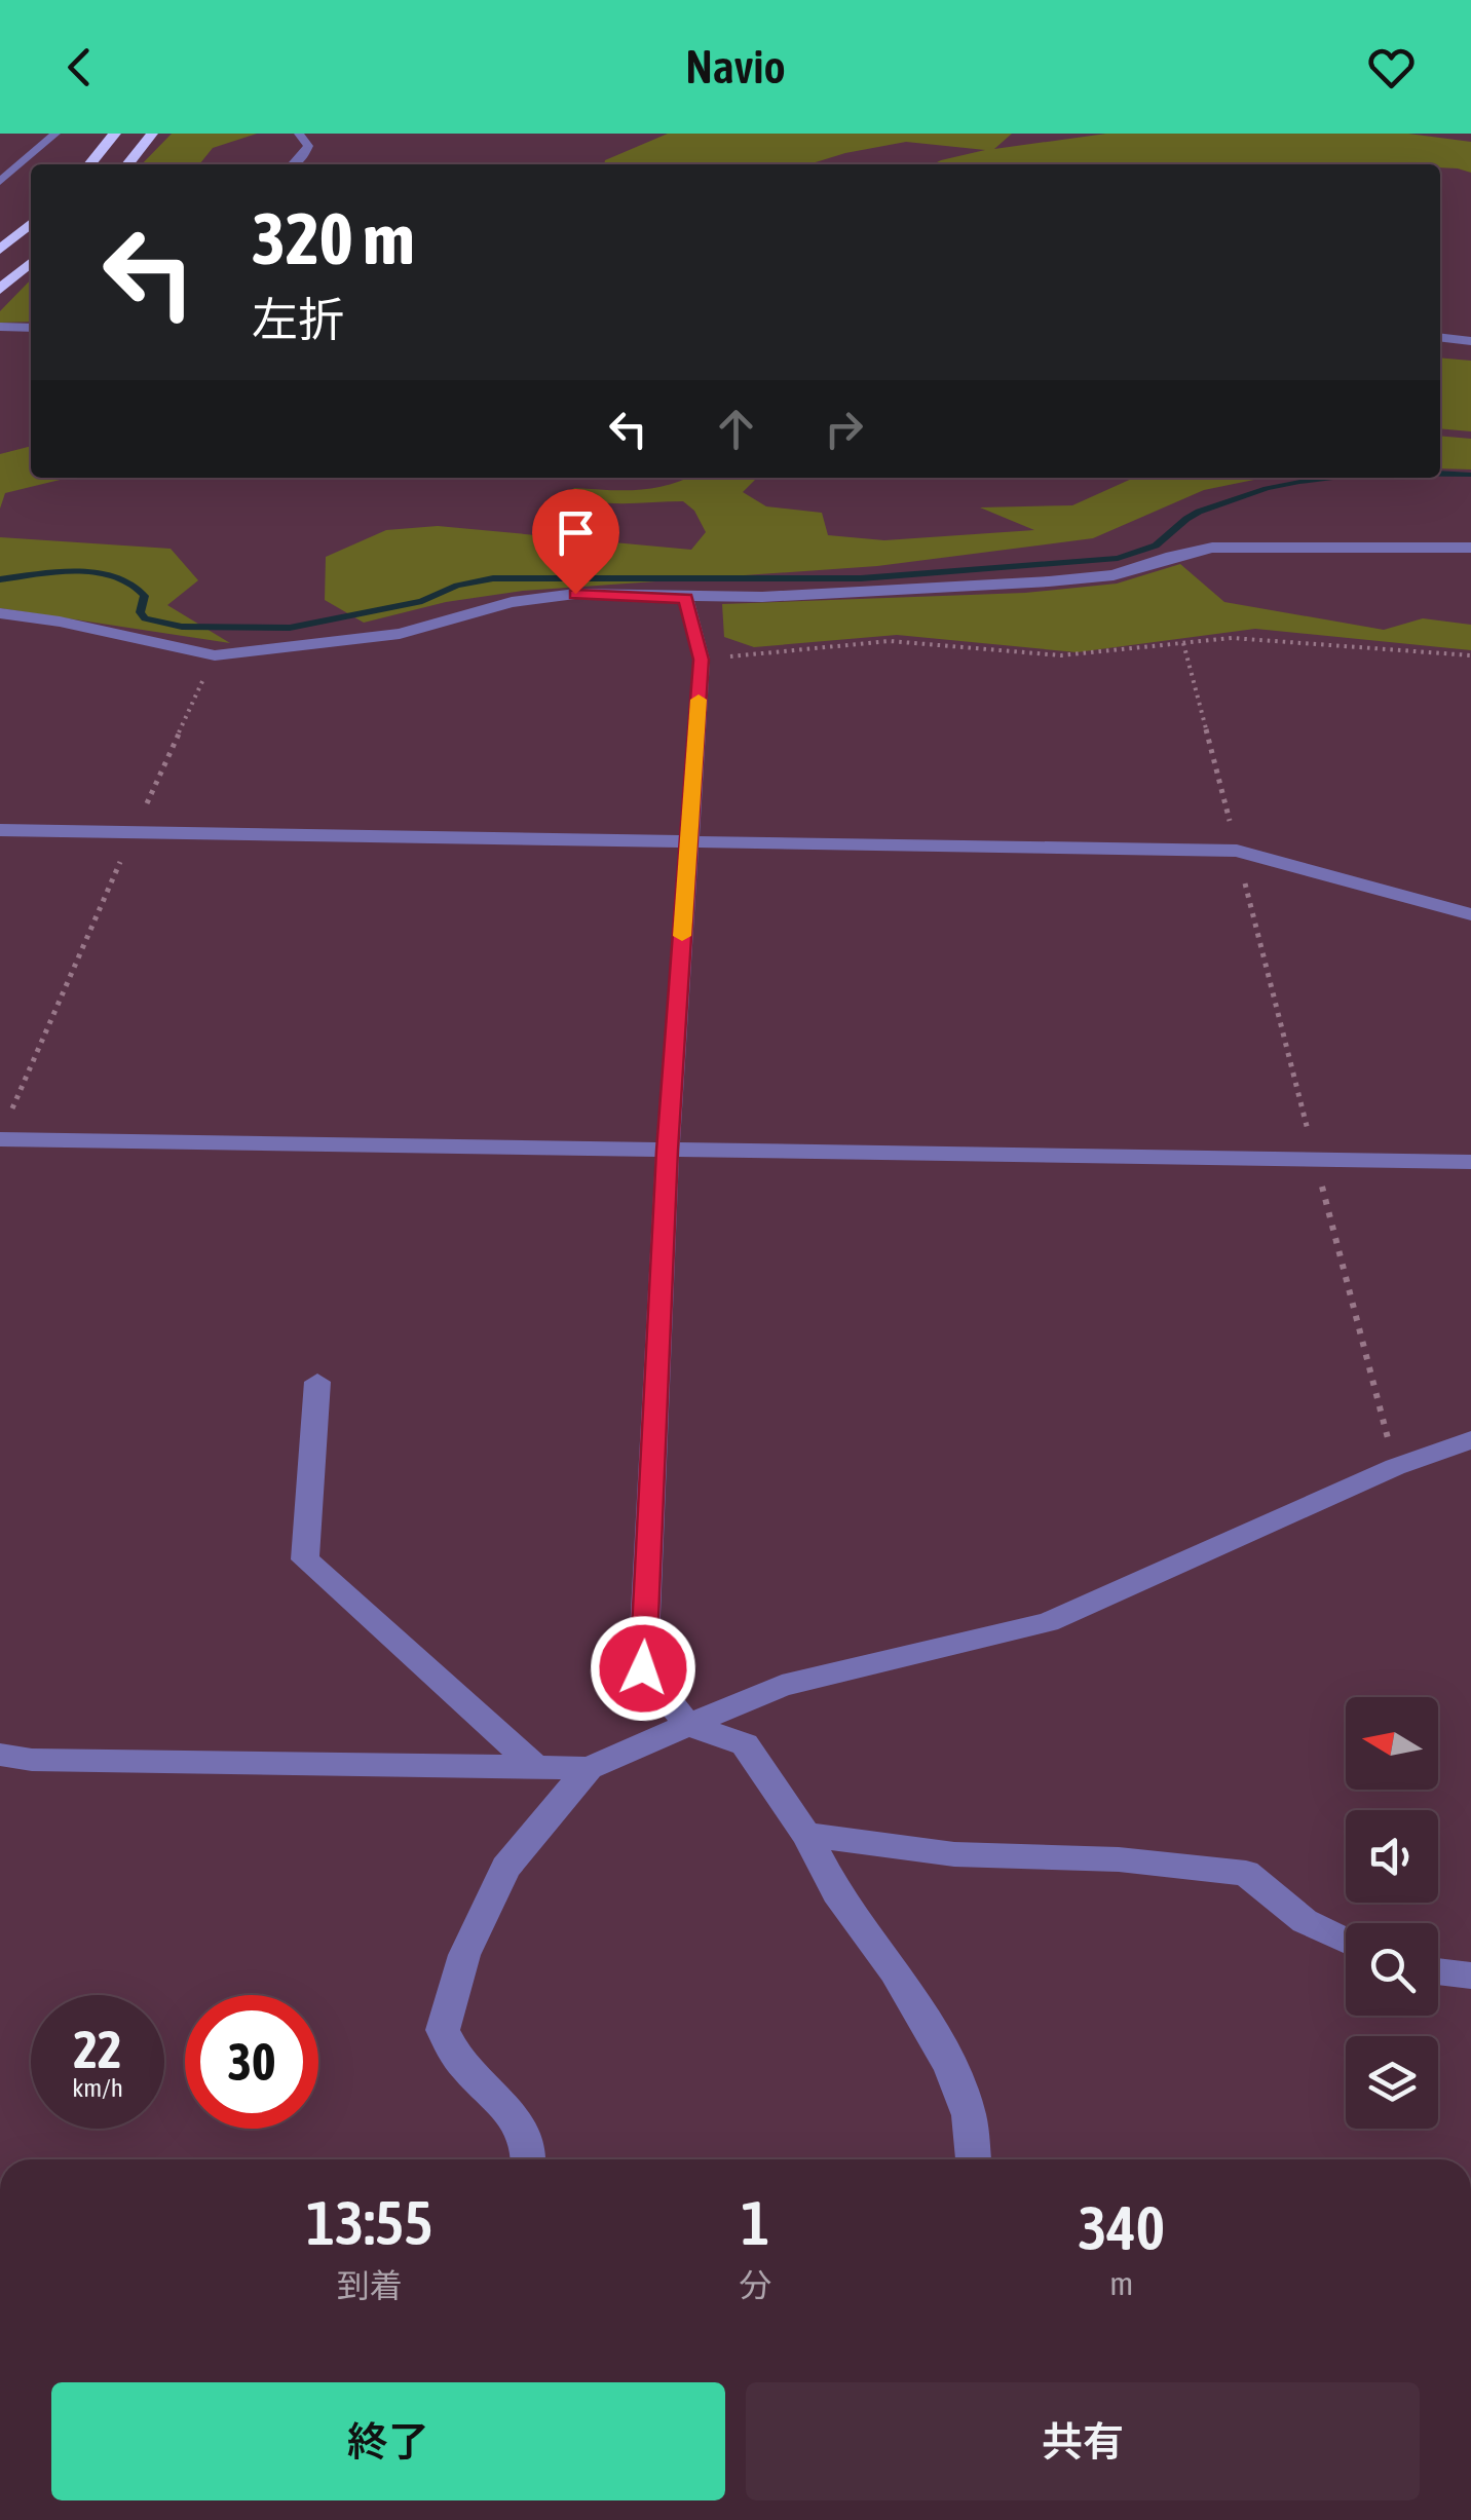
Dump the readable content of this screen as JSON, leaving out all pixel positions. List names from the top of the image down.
{
  "north": "left",
  "page": {
    "header": "Navio",
    "turn": ["320 m", "左折"],
    "speed": "22 km/h",
    "limit": "30",
    "eta": [
      "13:55",
      "到着",
      "1",
      "分",
      "340",
      "m"
    ],
    "buttons": ["終了", "共有"]
  }
}
